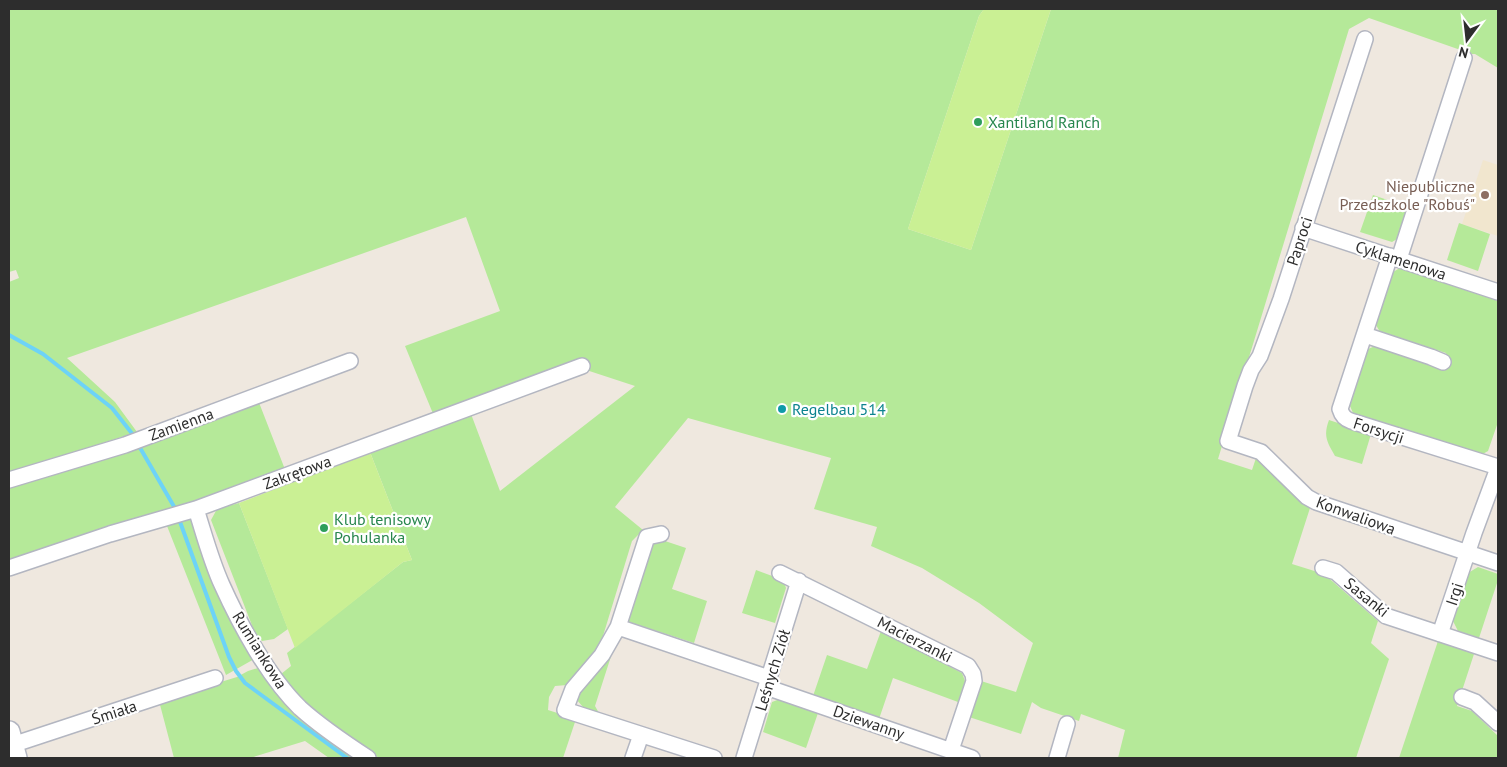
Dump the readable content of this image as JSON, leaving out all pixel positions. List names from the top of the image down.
{
  "streets": {
    "street": [
      "Paproci",
      "Cyklamenowa",
      "Zamienna",
      "Forsycji",
      "Zakrętowa",
      "Konwaliowa",
      "Irgi",
      "Sasanki",
      "Macierzanki",
      "Rumiankowa",
      "Leśnych Ziół",
      "Śmiała",
      "Dziewanny"
    ]
  },
  "crossings": [
    ["Paproci", "Cyklamenowa"],
    ["Paproci", "Konwaliowa"],
    ["Cyklamenowa", "Forsycji"],
    ["Forsycji", "Irgi"],
    ["Zakrętowa", "Rumiankowa"],
    ["Konwaliowa", "Irgi"],
    ["Irgi", "Sasanki"],
    ["Macierzanki", "Leśnych Ziół"],
    ["Macierzanki", "Dziewanny"],
    ["Leśnych Ziół", "Dziewanny"]
  ],
  "places": [
    "Xantiland Ranch",
    "Niepubliczne Przedszkole \"Robuś\"",
    "Regelbau 514",
    "Klub tenisowy Pohulanka"
  ],
  "north": "bottom"
}
